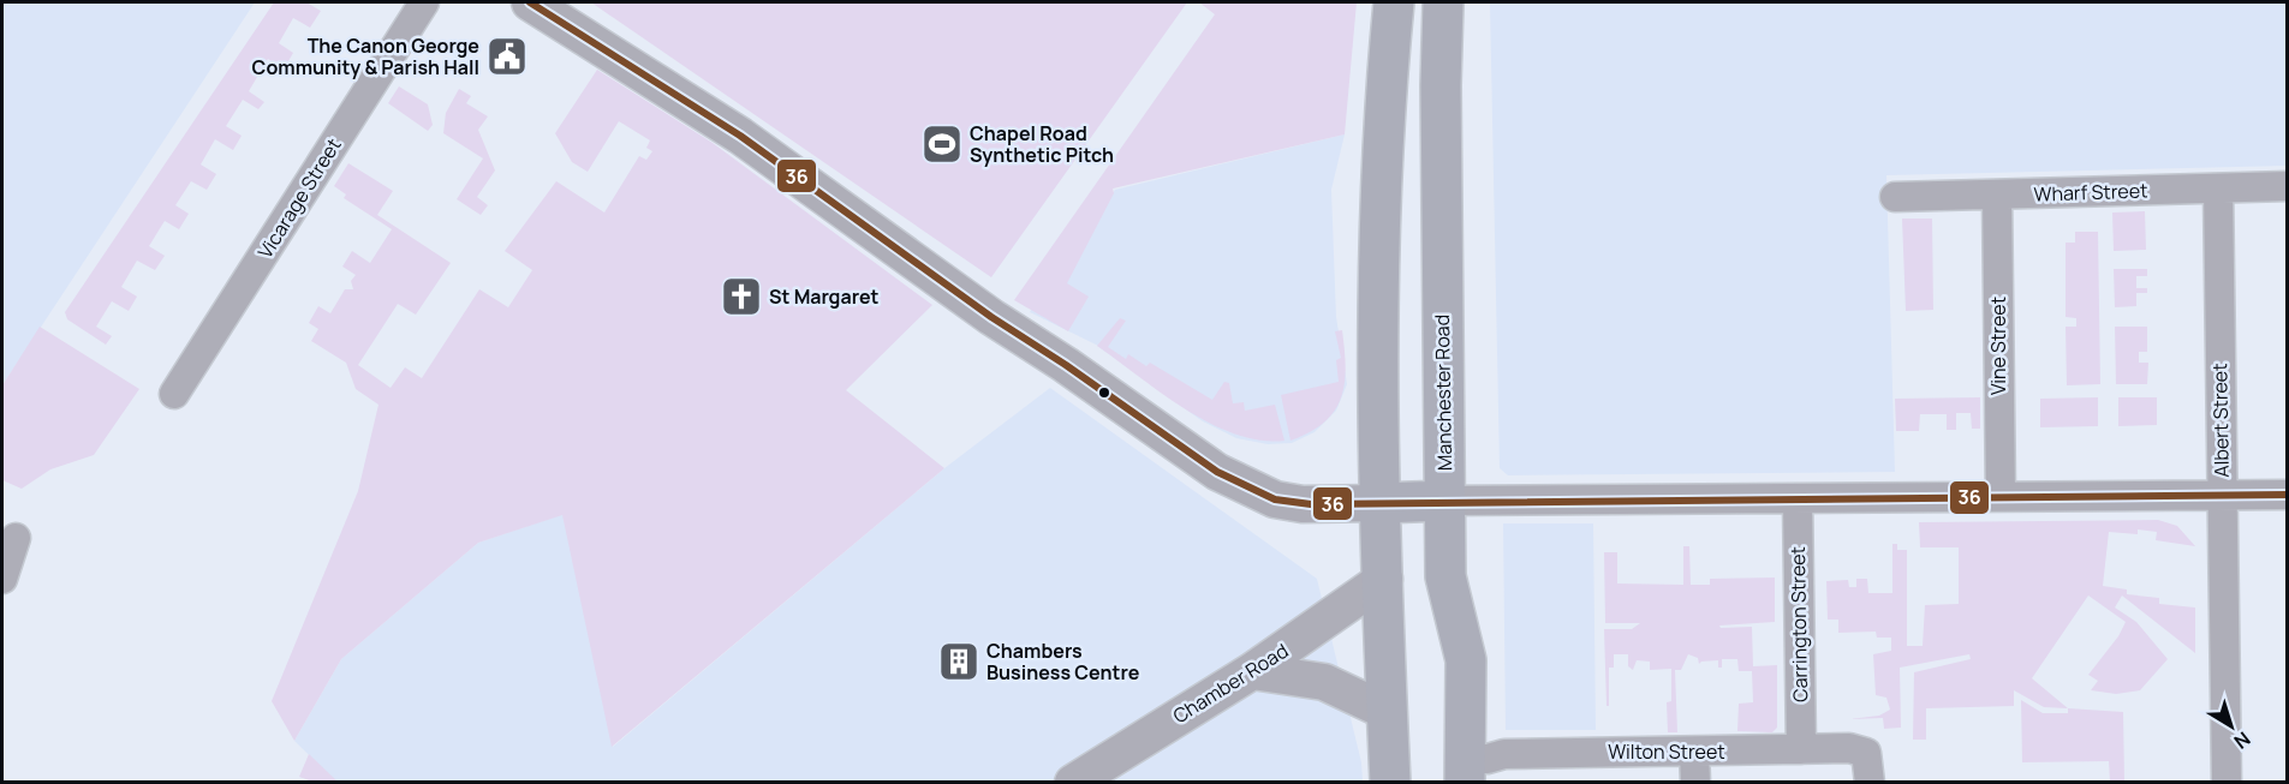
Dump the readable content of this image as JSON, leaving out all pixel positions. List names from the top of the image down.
{
  "streets": {
    "highway": ["Manchester Road"],
    "street": [
      "Wharf Street",
      "Vicarage Street",
      "Vine Street",
      "Albert Street",
      "Carrington Street",
      "Chamber Road",
      "Wilton Street"
    ]
  },
  "crossings": [
    ["Wharf Street", "Vine Street"],
    ["Wharf Street", "Albert Street"],
    ["Manchester Road", "Wilton Street"],
    ["Carrington Street", "Wilton Street"]
  ],
  "places": {
    "public building": ["The Canon George Community & Parish Hall"],
    "sports": ["Chapel Road Synthetic Pitch"],
    "church": ["St Margaret"],
    "building": ["Chambers Business Centre"]
  },
  "lines": ["transit line 36"],
  "north": "bottom right"
}
